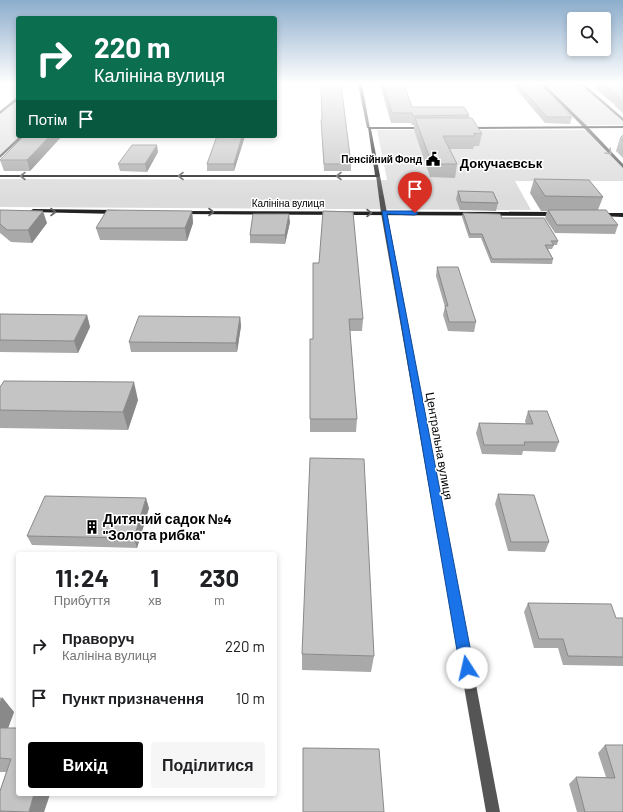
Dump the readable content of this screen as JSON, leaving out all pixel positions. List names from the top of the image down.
{
  "streets": {
    "main road": ["Калініна вулиця", "Центральна вулиця"]
  },
  "crossings": [
    ["Калініна вулиця", "Центральна вулиця"]
  ],
  "districts": ["Докучаєвськ"],
  "places": {
    "public building": ["Пенсійний Фонд"],
    "building": ["Дитячий садок №4 \"Золота рибка\""]
  },
  "page": {
    "turn": ["220 m", "Калініна вулиця"],
    "then": "Потім",
    "eta": [
      "11:24",
      "Прибуття",
      "1",
      "хв",
      "230",
      "m"
    ],
    "list": [
      {
        "name": "Праворуч",
        "note": "Калініна вулиця",
        "value": "220 m"
      },
      {
        "name": "Пункт призначення",
        "value": "10 m"
      }
    ],
    "buttons": ["Вихід", "Поділитися"]
  }
}
